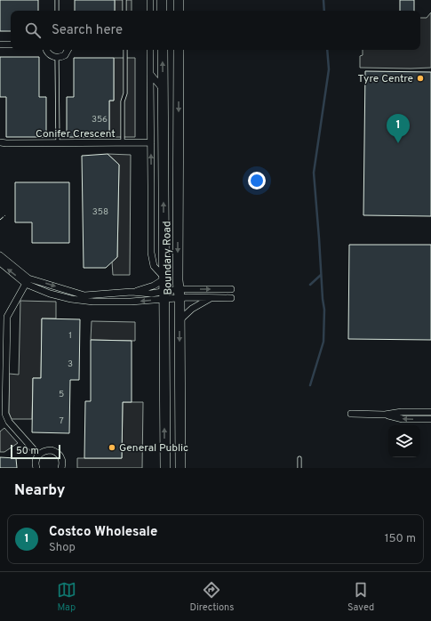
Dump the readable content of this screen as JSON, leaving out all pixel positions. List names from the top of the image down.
{
  "streets": {
    "main road": ["Boundary Road"],
    "street": ["Conifer Crescent"]
  },
  "places": ["Tyre Centre", "General Public"],
  "house_numbers": [
    "356",
    "358",
    "1",
    "3",
    "5",
    "7"
  ],
  "scale_bar": "50 m",
  "page": {
    "search": "Search here",
    "pins": "1",
    "scale": "50 m",
    "heading": "Nearby",
    "list": [
      {
        "mark": "1",
        "name": "Costco Wholesale",
        "note": "Shop",
        "value": "150 m"
      }
    ],
    "nav": ["Map", "Directions", "Saved"]
  }
}
